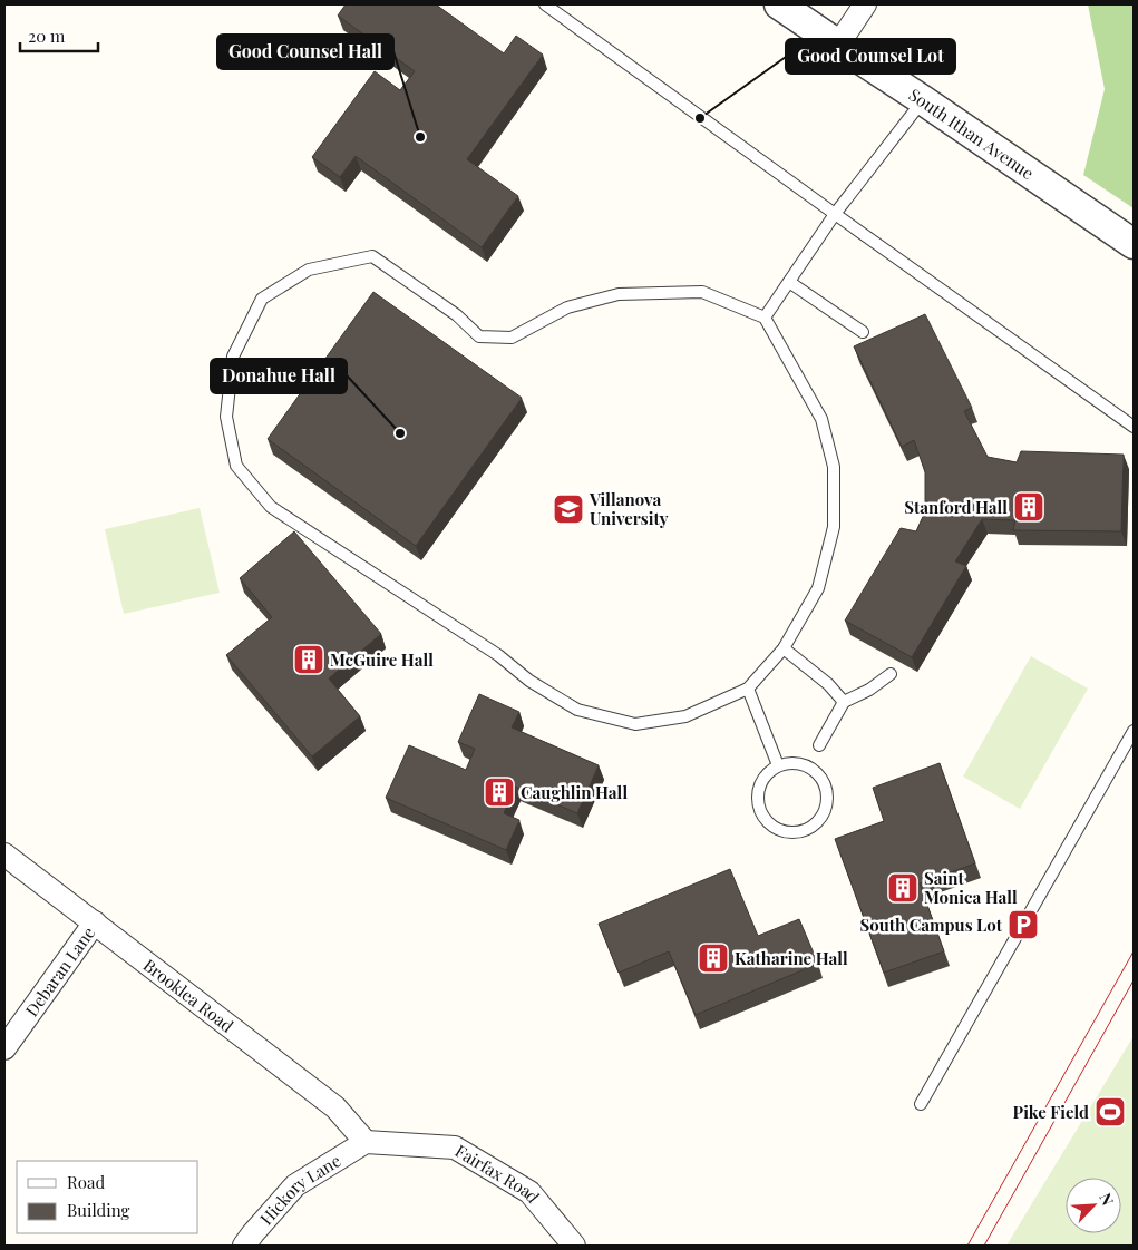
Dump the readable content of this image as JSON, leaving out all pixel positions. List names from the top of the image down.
{
  "streets": {
    "street": [
      "South Ithan Avenue",
      "Debaran Lane",
      "Brooklea Road",
      "Fairfax Road",
      "Hickory Lane"
    ]
  },
  "crossings": [
    ["Debaran Lane", "Brooklea Road"],
    ["Brooklea Road", "Fairfax Road"],
    ["Brooklea Road", "Hickory Lane"],
    ["Fairfax Road", "Hickory Lane"]
  ],
  "places": {
    "other": ["Good Counsel Lot", "Good Counsel Hall", "Donahue Hall"],
    "building": [
      "Stanford Hall",
      "McGuire Hall",
      "Caughlin Hall",
      "Saint Monica Hall",
      "Katharine Hall"
    ],
    "school or university": ["Villanova University"],
    "parking": ["South Campus Lot"],
    "sports": ["Pike Field"]
  },
  "legend": ["Road", "Building"],
  "scale_bar": "20 m",
  "north": "top right"
}
